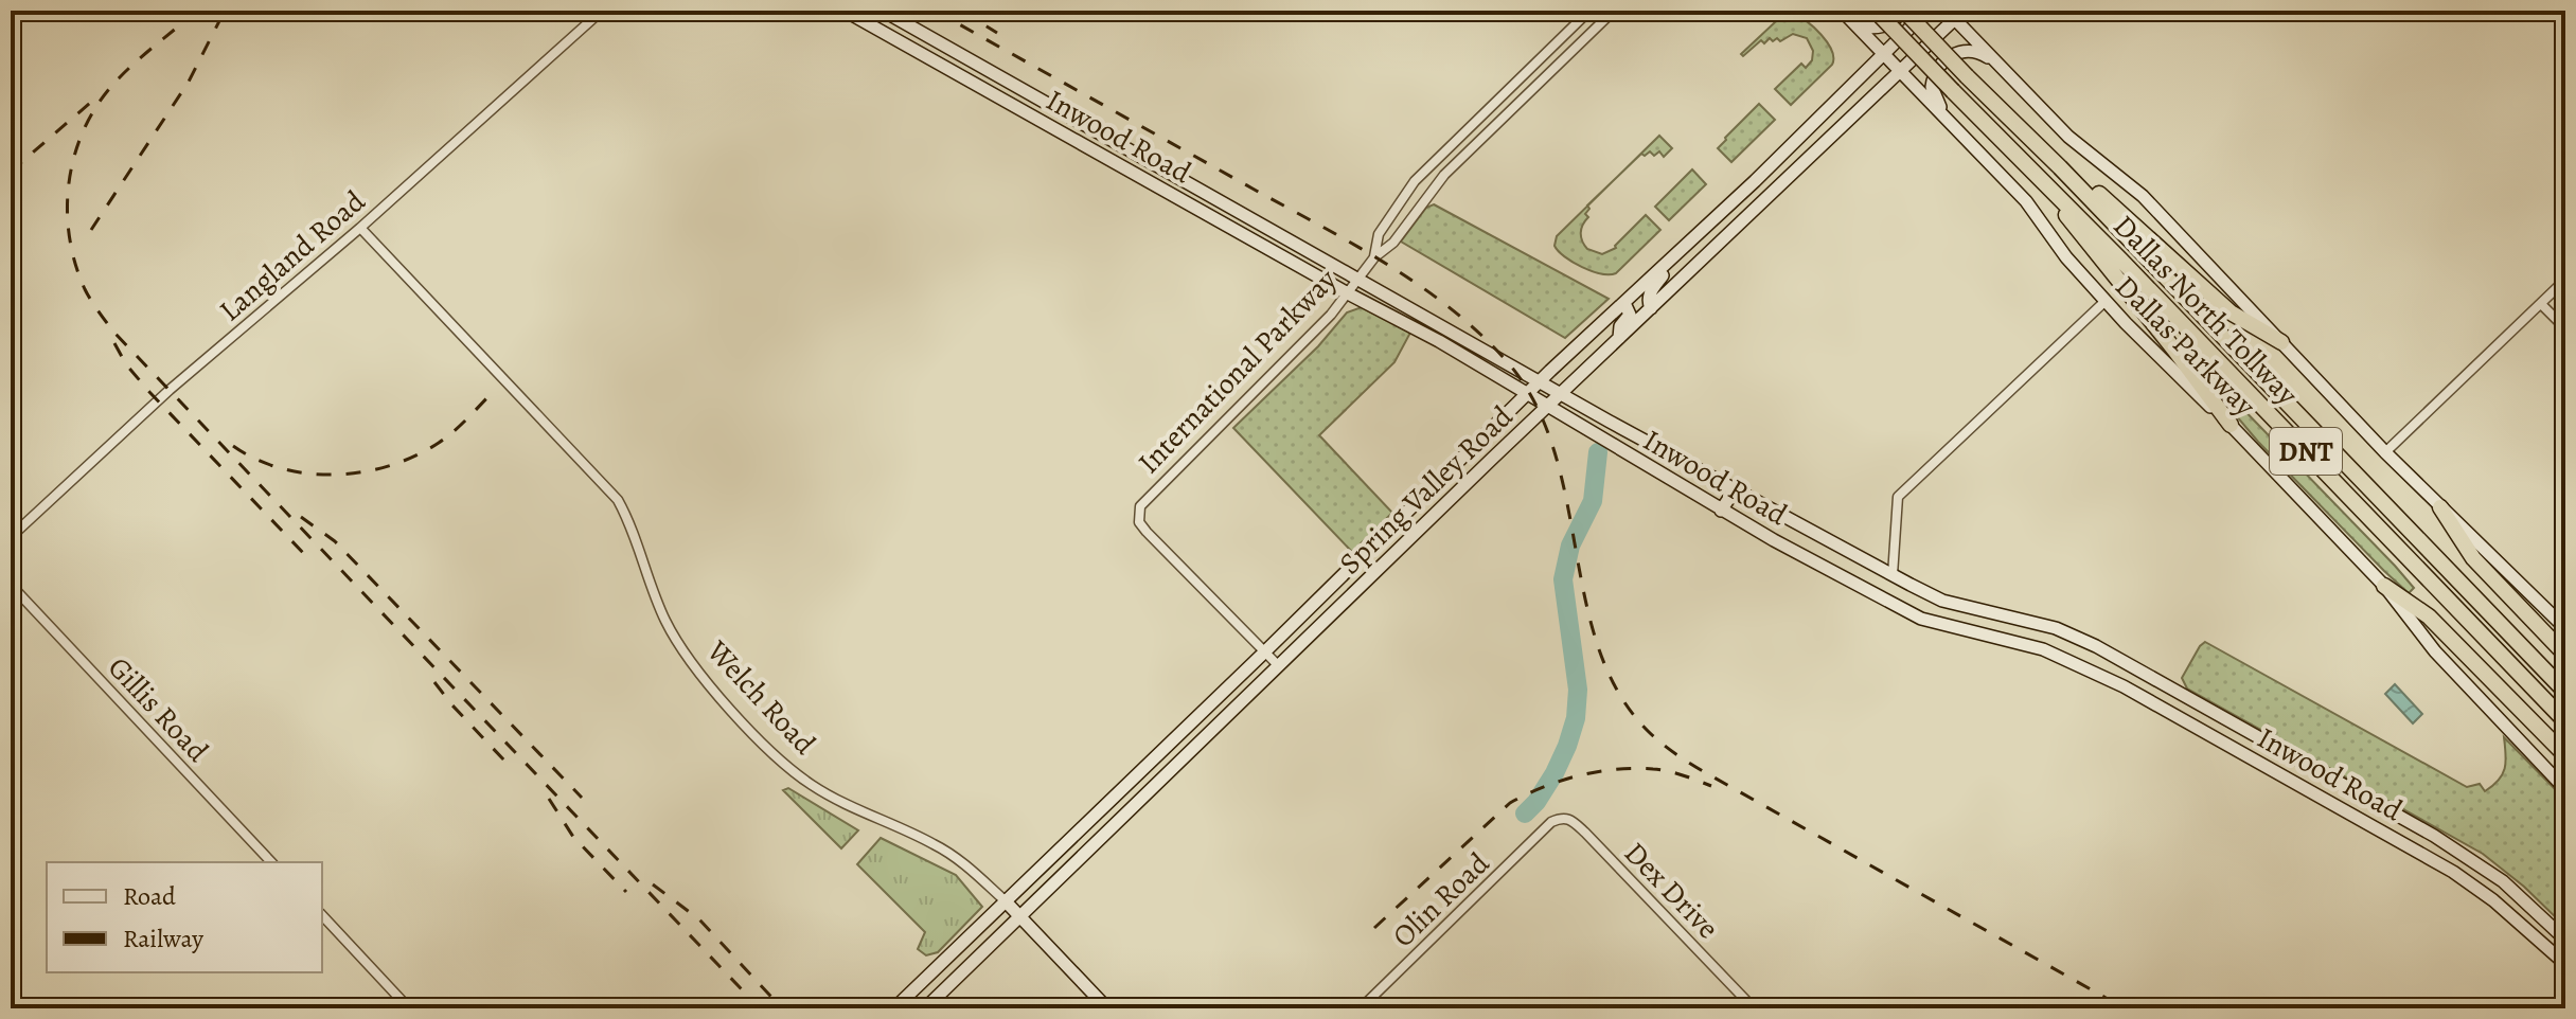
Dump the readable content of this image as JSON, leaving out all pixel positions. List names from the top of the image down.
{
  "streets": {
    "highway": ["Dallas North Tollway", "DNT"],
    "main road": [
      "Inwood Road",
      "Dallas Parkway",
      "Spring Valley Road",
      "Welch Road"
    ],
    "street": [
      "Langland Road",
      "International Parkway",
      "Gillis Road",
      "Dex Drive",
      "Olin Road"
    ]
  },
  "crossings": [
    ["Inwood Road", "International Parkway"],
    ["Inwood Road", "Spring Valley Road"],
    ["Langland Road", "Welch Road"],
    ["Dallas Parkway", "Spring Valley Road"],
    ["International Parkway", "Spring Valley Road"],
    ["Spring Valley Road", "Welch Road"],
    ["Dex Drive", "Olin Road"]
  ],
  "legend": ["Road", "Railway"]
}
